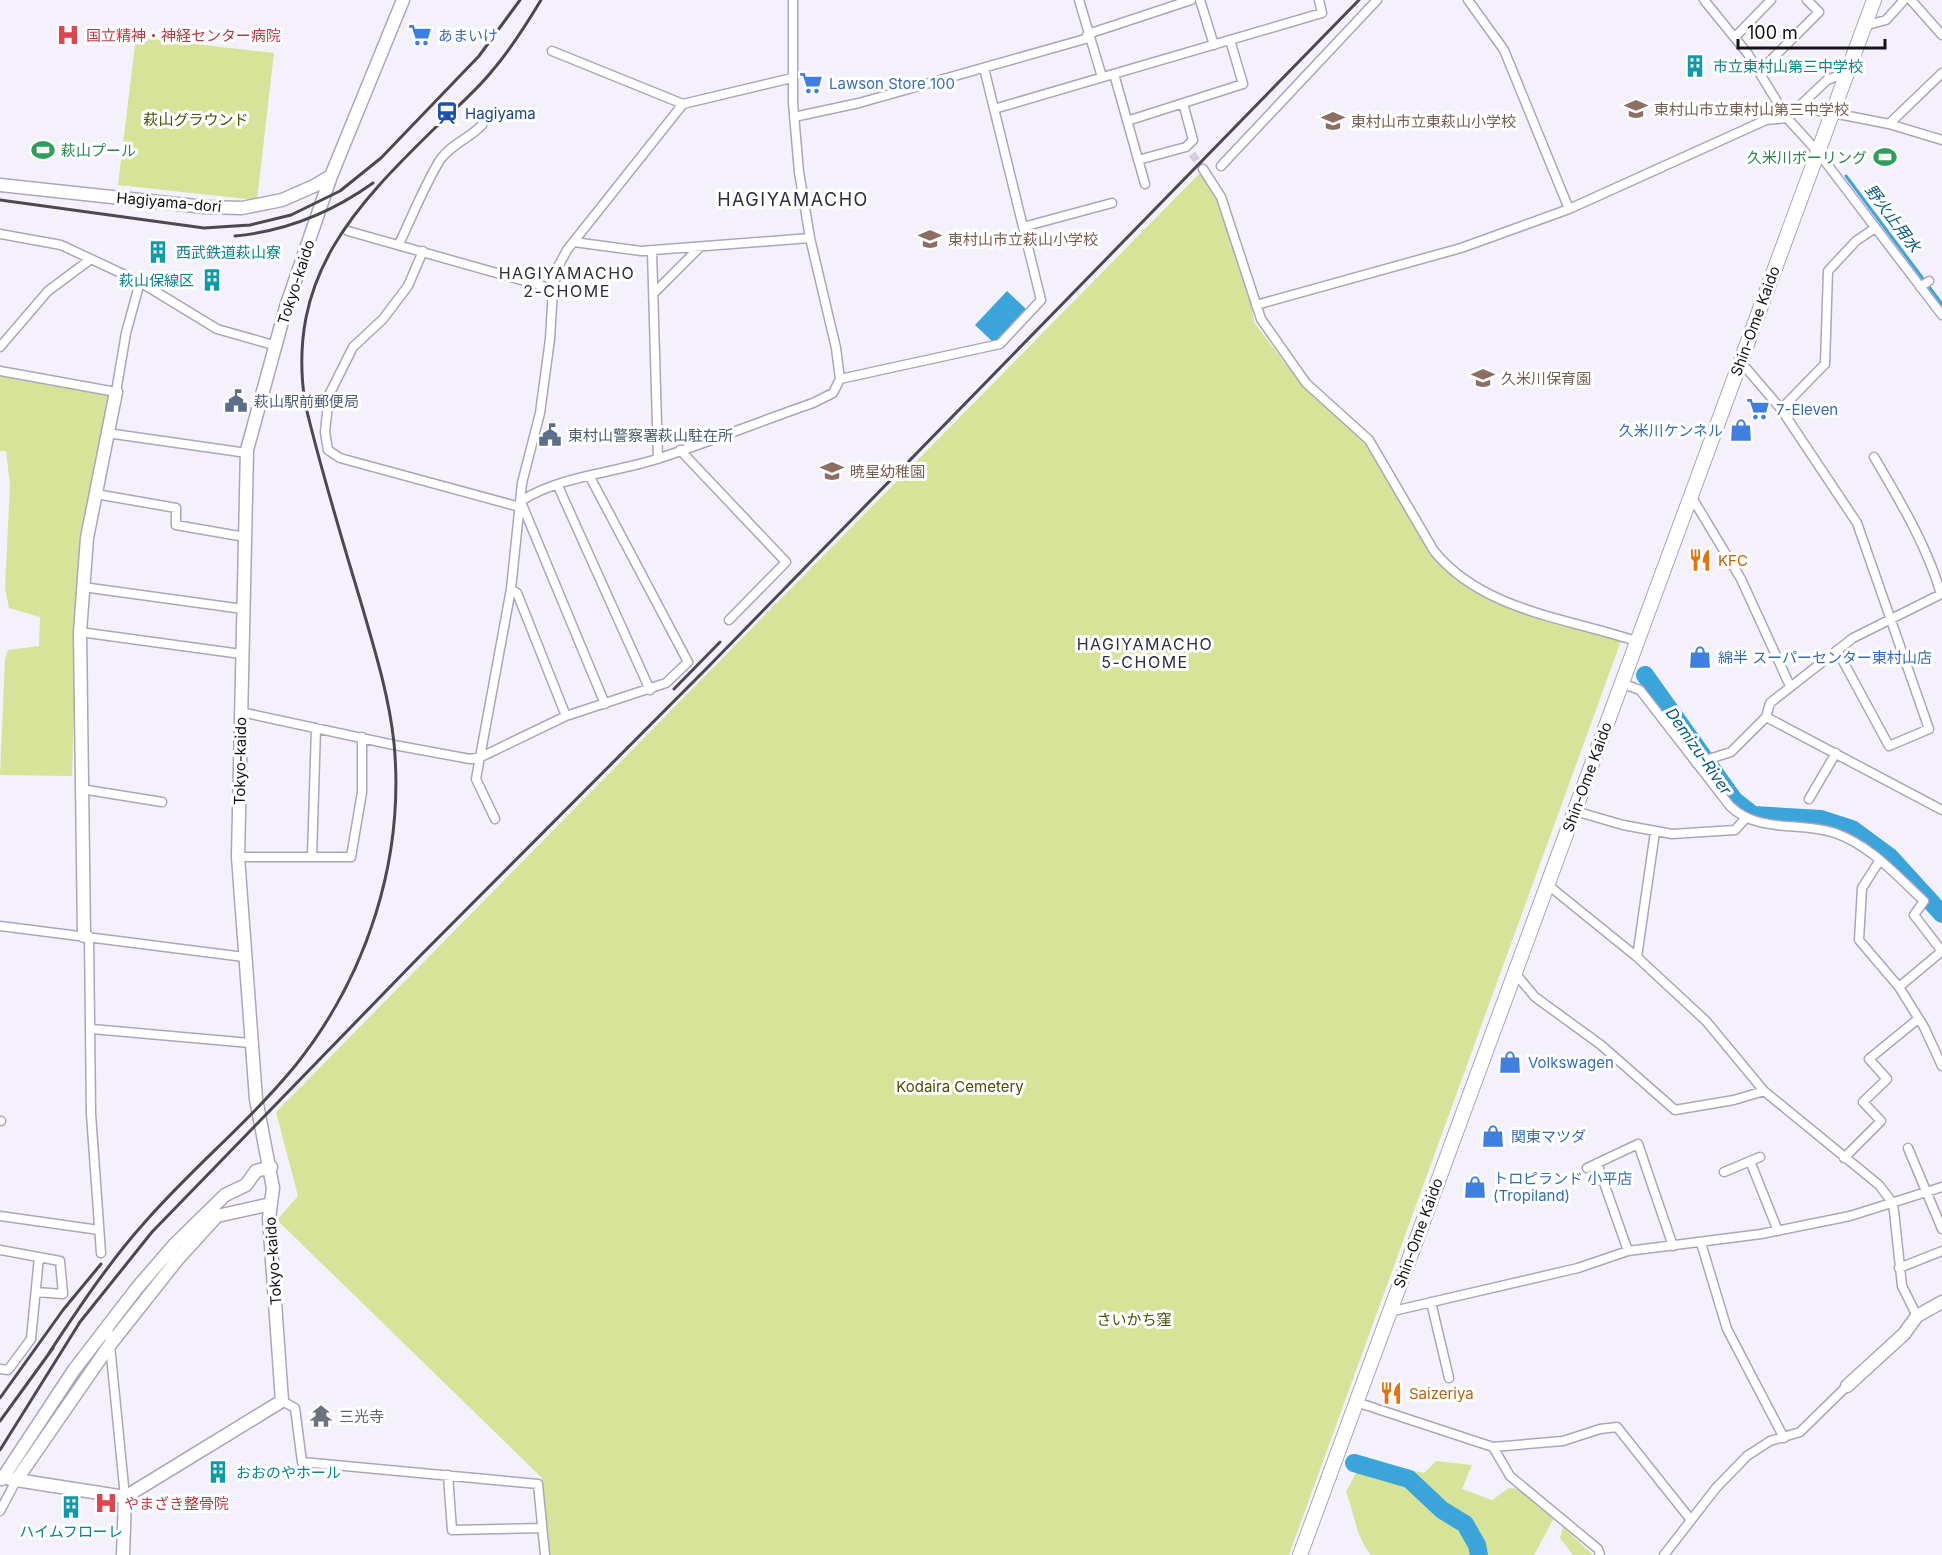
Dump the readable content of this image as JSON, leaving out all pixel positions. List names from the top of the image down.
{
  "streets": {
    "main road": ["Shin-Ome Kaido"],
    "street": ["Hagiyama-dori", "Tokyo-kaido"]
  },
  "crossings": [
    ["Hagiyama-dori", "Tokyo-kaido"]
  ],
  "districts": ["HAGIYAMACHO", "HAGIYAMACHO 2-CHOME", "HAGIYAMACHO 5-CHOME"],
  "water": ["野火止用水", "Demizu-River"],
  "parks": ["萩山グラウンド", "Kodaira Cemetery", "さいかち窪"],
  "places": {
    "hospital": ["国立精神・神経センター病院", "やまざき整骨院"],
    "supermarket": ["あまいけ", "Lawson Store 100", "7-Eleven"],
    "building": [
      "市立東村山第三中学校",
      "西武鉄道萩山寮",
      "萩山保線区",
      "おおのやホール",
      "ハイムフローレ"
    ],
    "school or university": [
      "東村山市立東村山第三中学校",
      "東村山市立東萩山小学校",
      "東村山市立萩山小学校",
      "久米川保育園",
      "暁星幼稚園"
    ],
    "station": ["Hagiyama"],
    "sports": ["萩山プール", "久米川ボーリング"],
    "public building": ["萩山駅前郵便局", "東村山警察署萩山駐在所"],
    "shop": [
      "久米川ケンネル",
      "綿半 スーパーセンター東村山店",
      "Volkswagen",
      "関東マツダ",
      "トロピランド 小平店 (Tropiland)"
    ],
    "restaurant": ["KFC", "Saizeriya"],
    "temple": ["三光寺"]
  },
  "scale_bar": "100 m"
}
